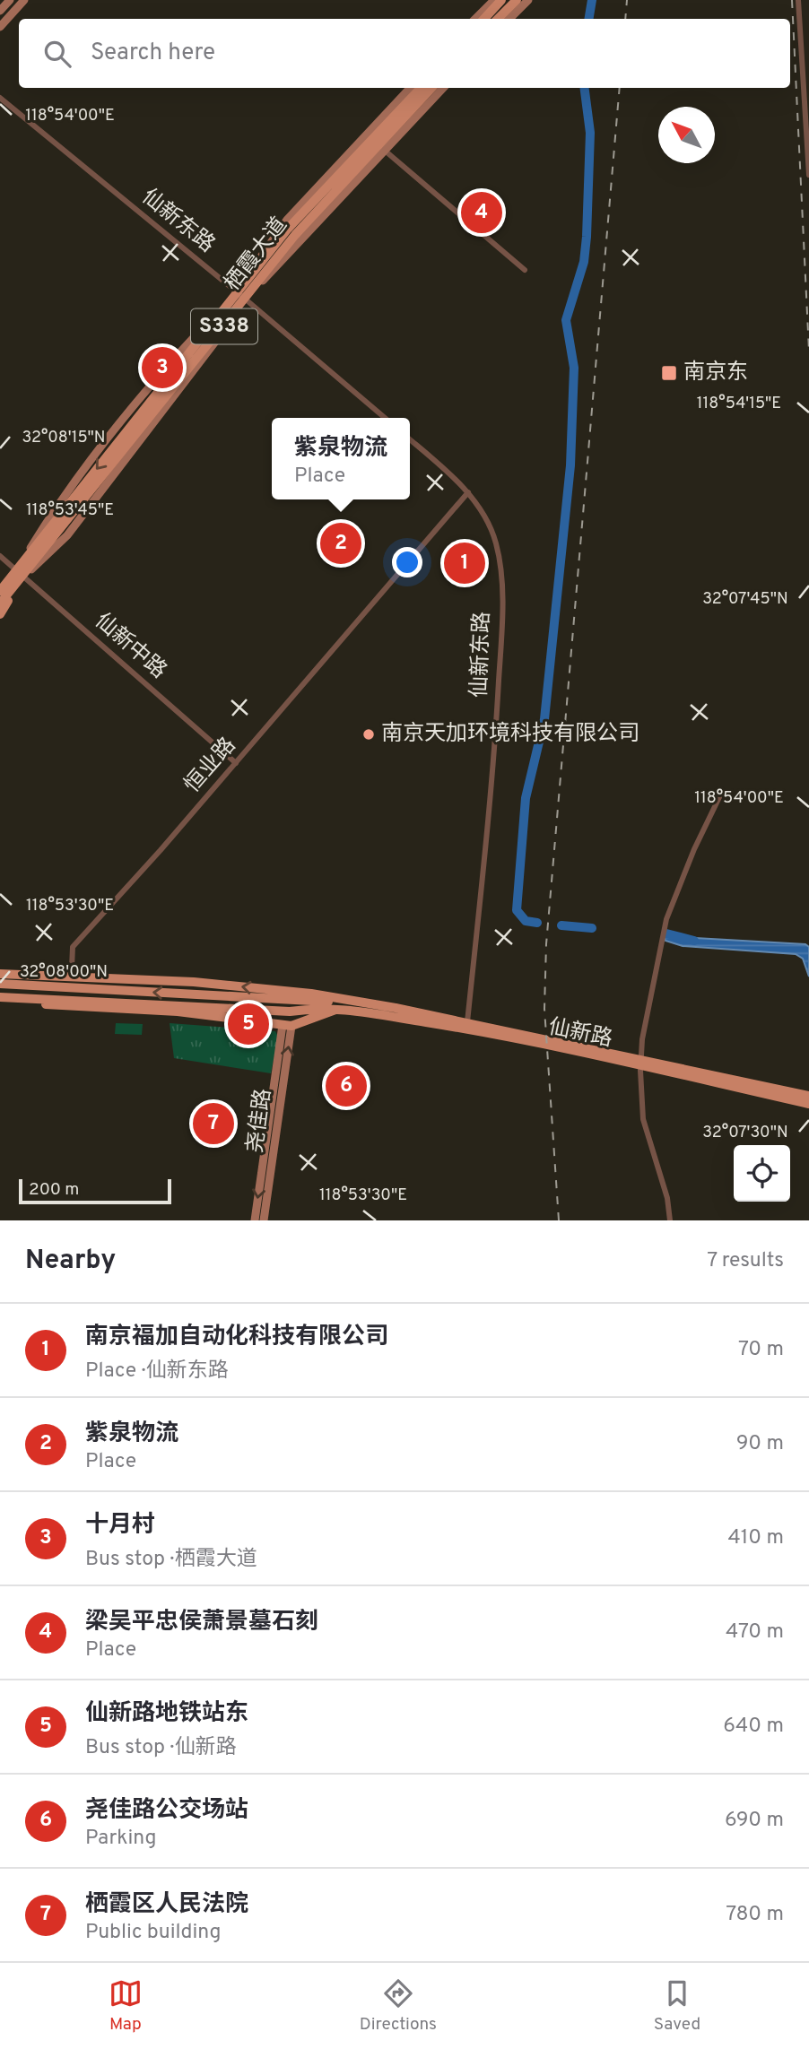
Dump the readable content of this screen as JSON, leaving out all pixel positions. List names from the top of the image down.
{
  "streets": {
    "main road": ["栖霞大道", "S338", "仙新路"],
    "street": [
      "仙新东路",
      "仙新中路",
      "恒业路",
      "尧佳路"
    ]
  },
  "crossings": [
    ["仙新东路", "栖霞大道"],
    ["仙新东路", "恒业路"],
    ["仙新东路", "仙新路"],
    ["栖霞大道", "仙新中路"],
    ["仙新中路", "恒业路"],
    ["恒业路", "仙新路"],
    ["仙新路", "尧佳路"]
  ],
  "places": {
    "transit": ["南京东"],
    "other": ["南京天加环境科技有限公司"]
  },
  "scale_bar": "200 m",
  "north": "top left",
  "page": {
    "search": "Search here",
    "pins": [
      "4",
      "3",
      "2",
      "1",
      "5",
      "6",
      "7"
    ],
    "popup": ["紫泉物流", "Place"],
    "scale": "200 m",
    "heading": ["Nearby", "7 results"],
    "list": [
      {
        "mark": "1",
        "name": "南京福加自动化科技有限公司",
        "note": "Place · 仙新东路",
        "value": "70 m"
      },
      {
        "mark": "2",
        "name": "紫泉物流",
        "note": "Place",
        "value": "90 m"
      },
      {
        "mark": "3",
        "name": "十月村",
        "note": "Bus stop · 栖霞大道",
        "value": "410 m"
      },
      {
        "mark": "4",
        "name": "梁吴平忠侯萧景墓石刻",
        "note": "Place",
        "value": "470 m"
      },
      {
        "mark": "5",
        "name": "仙新路地铁站东",
        "note": "Bus stop · 仙新路",
        "value": "640 m"
      },
      {
        "mark": "6",
        "name": "尧佳路公交场站",
        "note": "Parking",
        "value": "690 m"
      },
      {
        "mark": "7",
        "name": "栖霞区人民法院",
        "note": "Public building",
        "value": "780 m"
      }
    ],
    "nav": ["Map", "Directions", "Saved"]
  },
  "coordinates": [
    "118°54'00\"E",
    "118°54'15\"E",
    "32°08'15\"N",
    "118°53'45\"E",
    "32°07'45\"N",
    "118°53'30\"E",
    "32°08'00\"N",
    "32°07'30\"N"
  ]
}
